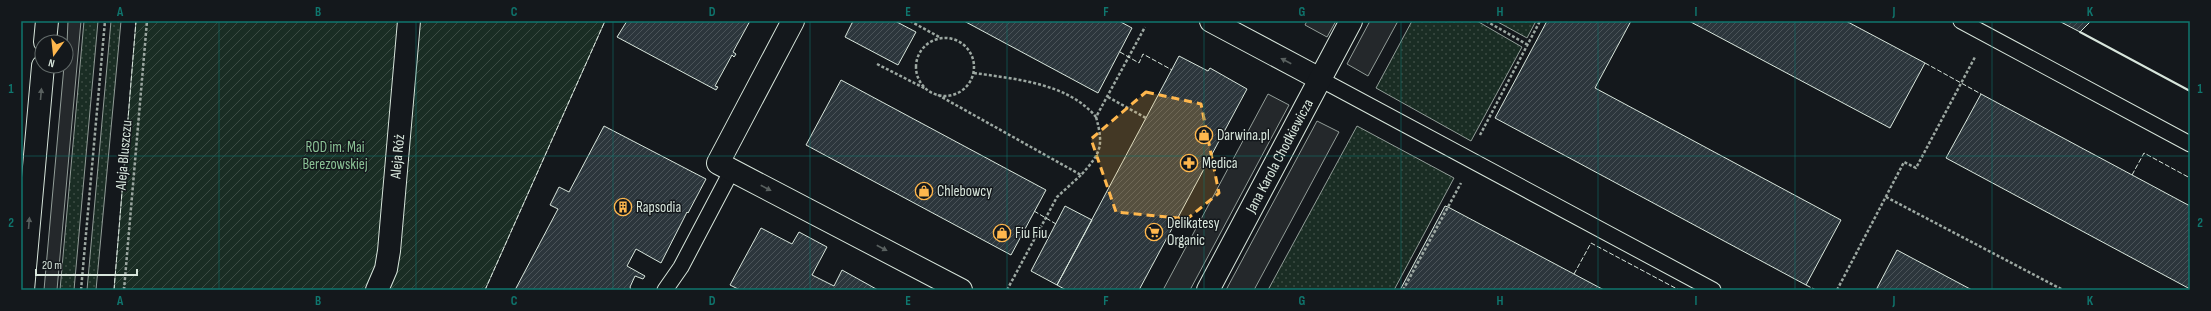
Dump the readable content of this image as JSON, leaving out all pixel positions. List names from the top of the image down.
{
  "streets": {
    "street": ["Jana Karola Chodkiewicza", "Aleja Róż"],
    "path": ["Aleja Bluszczu"]
  },
  "parks": ["ROD im. Mai Berezowskiej"],
  "places": {
    "shop": ["Darwina.pl", "Chlebowcy", "Fiu Fiu"],
    "pharmacy": ["Medica"],
    "building": ["Rapsodia"],
    "supermarket": ["Delikatesy Organic"]
  },
  "scale_bar": "20 m",
  "north": "bottom",
  "grid": {
    "columns": [
      "A",
      "B",
      "C",
      "D",
      "E",
      "F",
      "G",
      "H",
      "I",
      "J",
      "K"
    ],
    "rows": ["1", "2"]
  }
}
